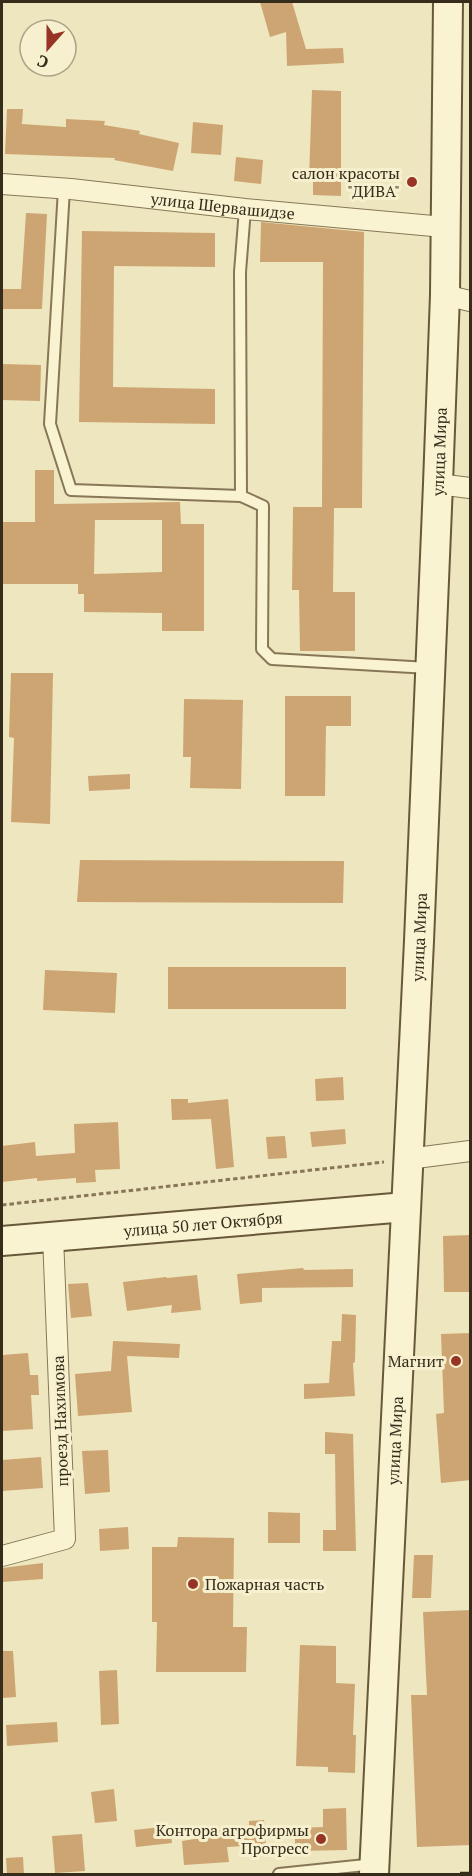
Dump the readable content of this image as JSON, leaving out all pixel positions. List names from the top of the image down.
{
  "streets": {
    "street": [
      "улица Шервашидзе",
      "улица Мира",
      "улица 50 лет Октября",
      "проезд Нахимова"
    ]
  },
  "crossings": [
    ["улица Шервашидзе", "улица Мира"],
    ["улица Мира", "улица 50 лет Октября"],
    ["улица 50 лет Октября", "проезд Нахимова"]
  ],
  "places": [
    "салон красоты \"ДИВА\"",
    "Магнит",
    "Пожарная часть",
    "Контора агрофирмы Прогресс"
  ],
  "north": "bottom"
}
